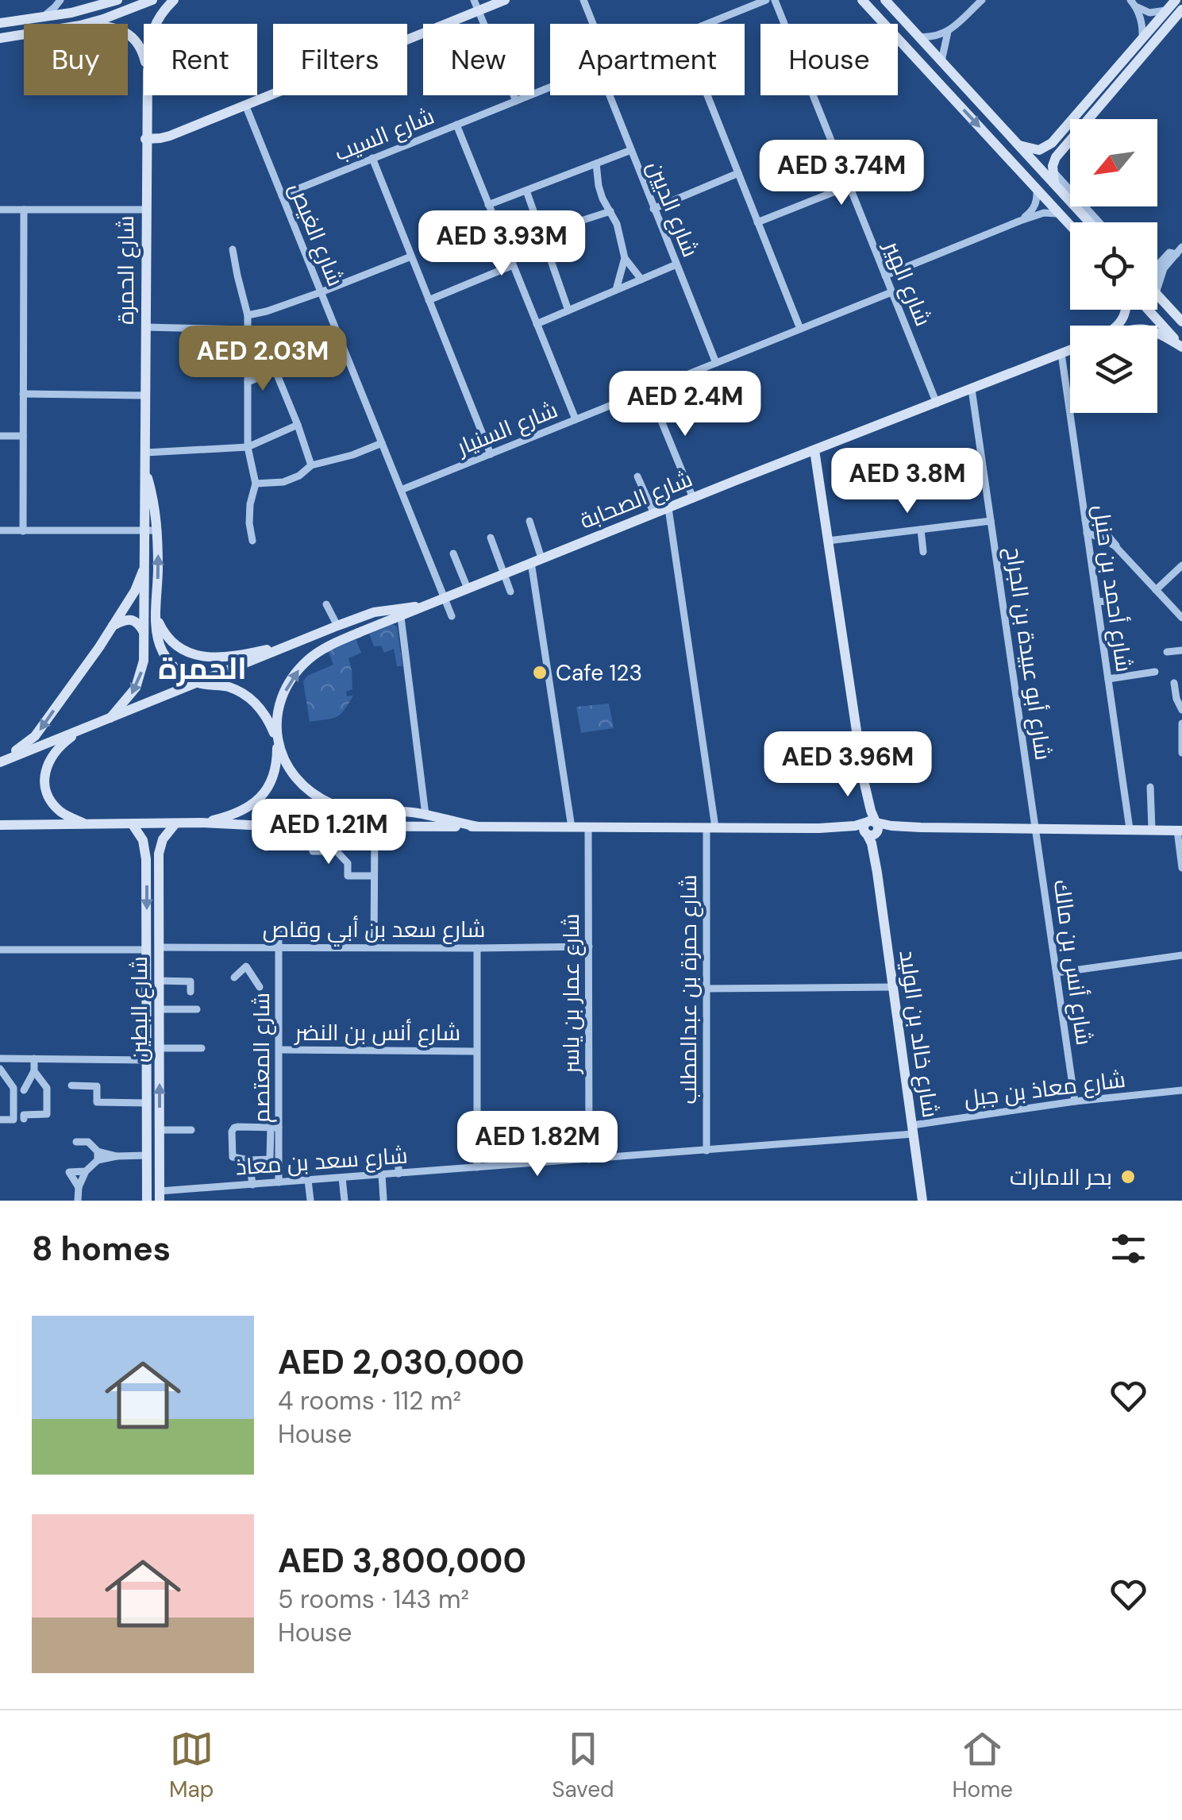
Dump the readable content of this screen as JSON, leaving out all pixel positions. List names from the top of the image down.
{
  "streets": {
    "street": [
      "شارع السيب",
      "شارع الديين",
      "شارع الغيص",
      "شارع الحمرة",
      "شارع الهير",
      "شارع السنيار",
      "شارع الصحابة",
      "شارع أحمد بن حنبل",
      "شارع أبو عبيدة بن الجراح",
      "شارع سعد بن أبي وقاص",
      "شارع أنس بن مالك",
      "شارع حمزة بن عبدالمطلب",
      "شارع عمار بن ياسر",
      "شارع البطين",
      "شارع أنس بن النضر",
      "شارع خالد بن الوليد",
      "شارع المعتصم",
      "شارع معاذ بن جبل",
      "شارع سعد بن معاذ"
    ]
  },
  "crossings": [
    ["شارع السيب", "شارع الغيص"],
    ["شارع الديين", "شارع السنيار"],
    ["شارع الغيص", "شارع السنيار"],
    ["شارع الغيص", "شارع الصحابة"],
    ["شارع الهير", "شارع السنيار"],
    ["شارع الهير", "شارع الصحابة"],
    ["شارع الصحابة", "شارع أحمد بن حنبل"],
    ["شارع الصحابة", "شارع أبو عبيدة بن الجراح"],
    ["شارع الصحابة", "شارع حمزة بن عبدالمطلب"],
    ["شارع الصحابة", "شارع خالد بن الوليد"],
    ["شارع أبو عبيدة بن الجراح", "شارع أنس بن مالك"],
    ["شارع سعد بن أبي وقاص", "شارع عمار بن ياسر"],
    ["شارع سعد بن أبي وقاص", "شارع البطين"],
    ["شارع سعد بن أبي وقاص", "شارع المعتصم"],
    ["شارع أنس بن مالك", "شارع معاذ بن جبل"],
    ["شارع حمزة بن عبدالمطلب", "شارع سعد بن معاذ"],
    ["شارع عمار بن ياسر", "شارع سعد بن معاذ"],
    ["شارع البطين", "شارع سعد بن معاذ"],
    ["شارع أنس بن النضر", "شارع المعتصم"],
    ["شارع خالد بن الوليد", "شارع معاذ بن جبل"],
    ["شارع خالد بن الوليد", "شارع سعد بن معاذ"],
    ["شارع المعتصم", "شارع سعد بن معاذ"],
    ["شارع معاذ بن جبل", "شارع سعد بن معاذ"]
  ],
  "districts": ["الحمرة"],
  "places": ["Cafe 123", "بحر الامارات"],
  "north": "bottom left",
  "page": {
    "chip": [
      "Buy",
      "Rent",
      "Filters",
      "New",
      "Apartment",
      "House"
    ],
    "price": [
      "AED 3.74M",
      "AED 3.93M",
      "AED 2.03M",
      "AED 2.4M",
      "AED 3.8M",
      "AED 3.96M",
      "AED 1.21M",
      "AED 1.82M"
    ],
    "heading": "8 homes",
    "list": [
      {
        "name": "AED 2,030,000",
        "note": "4 rooms · 112 m² · House"
      },
      {
        "name": "AED 3,800,000",
        "note": "5 rooms · 143 m² · House"
      }
    ],
    "tabs": ["Map", "Saved", "Home"]
  }
}
